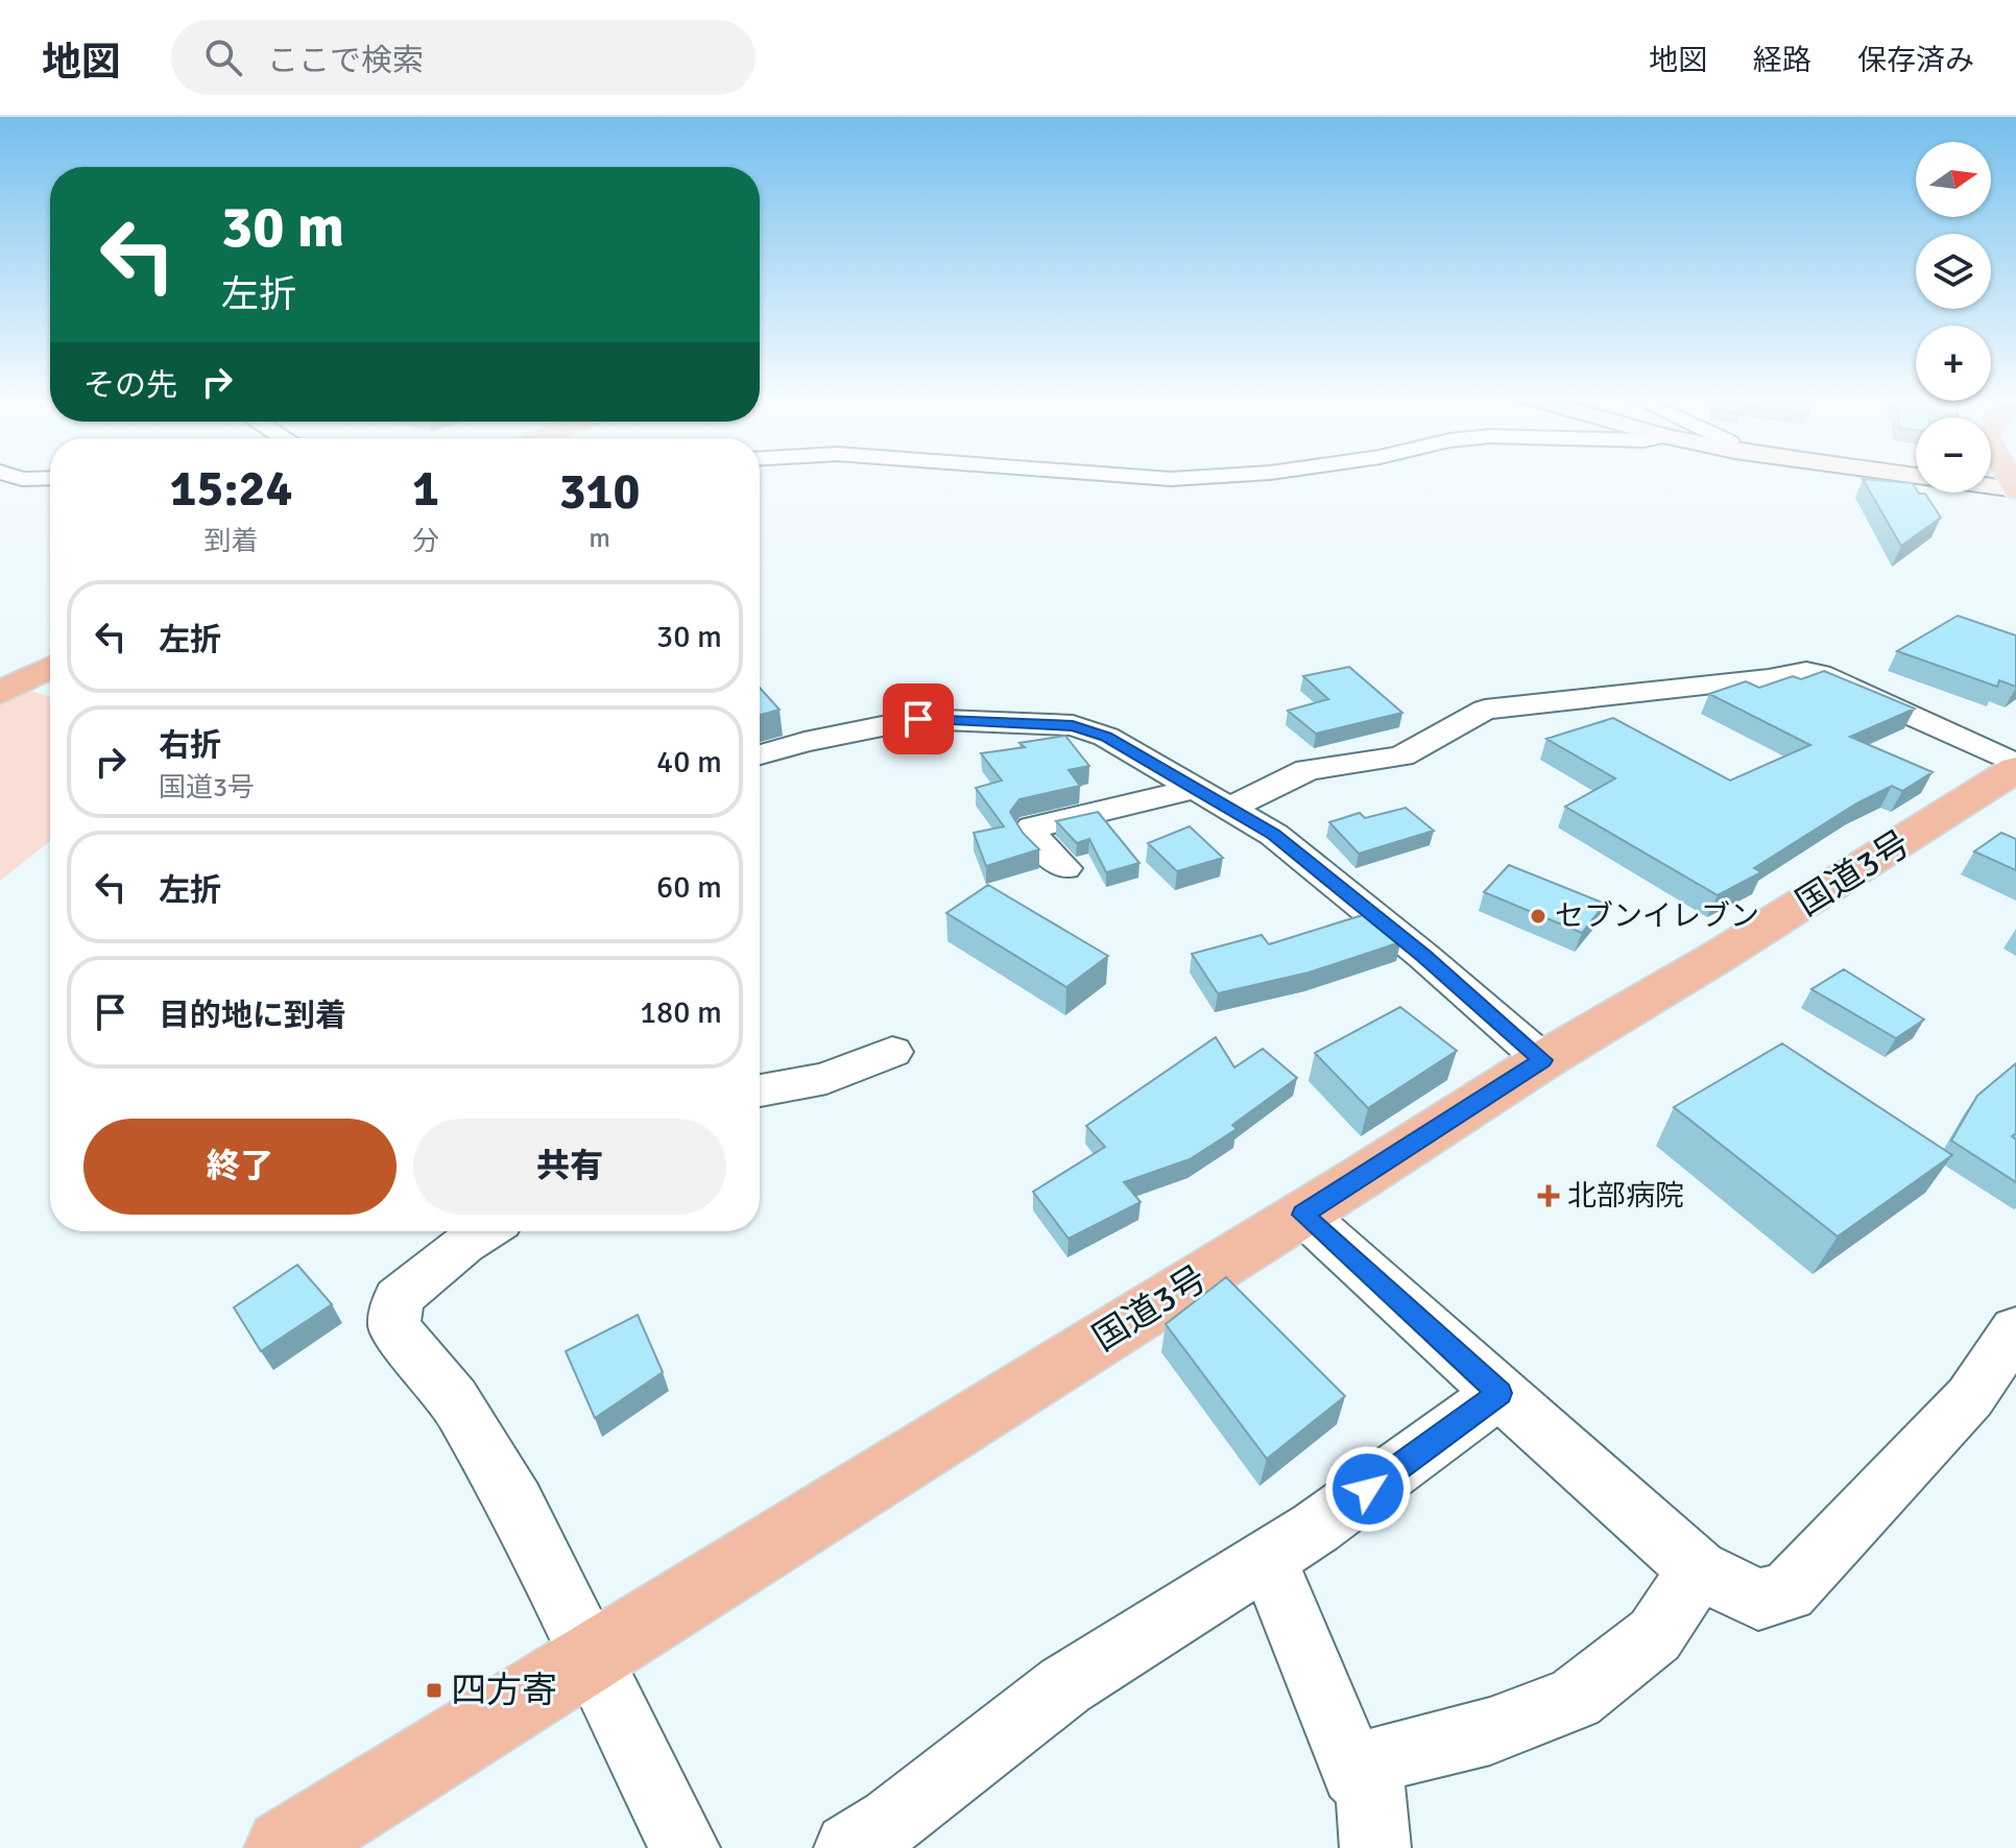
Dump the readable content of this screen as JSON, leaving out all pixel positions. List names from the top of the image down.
{
  "streets": {
    "highway": ["国道3号"]
  },
  "places": {
    "other": ["セブンイレブン"],
    "health": ["北部病院"],
    "transit": ["四方寄"]
  },
  "north": "right",
  "page": {
    "header": "地図",
    "search": "ここで検索",
    "nav": ["地図", "経路", "保存済み"],
    "map_buttons": ["+", "−"],
    "turn": ["30 m", "左折"],
    "then": "その先",
    "eta": [
      "15:24",
      "到着",
      "1",
      "分",
      "310",
      "m"
    ],
    "list": [
      {
        "name": "左折",
        "value": "30 m"
      },
      {
        "name": "右折",
        "note": "国道3号",
        "value": "40 m"
      },
      {
        "name": "左折",
        "value": "60 m"
      },
      {
        "name": "目的地に到着",
        "value": "180 m"
      }
    ],
    "buttons": ["終了", "共有"]
  }
}
